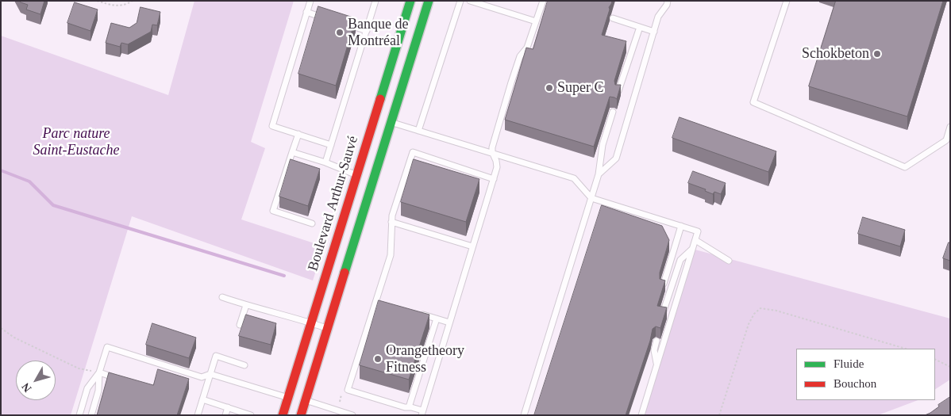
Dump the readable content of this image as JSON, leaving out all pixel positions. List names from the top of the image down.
{
  "streets": {
    "main road": ["Boulevard Arthur-Sauvé"]
  },
  "parks": ["Parc nature Saint-Eustache"],
  "places": [
    "Banque de Montréal",
    "Schokbeton",
    "Super C",
    "Orangetheory Fitness"
  ],
  "legend": ["Fluide", "Bouchon"],
  "north": "bottom left"
}
